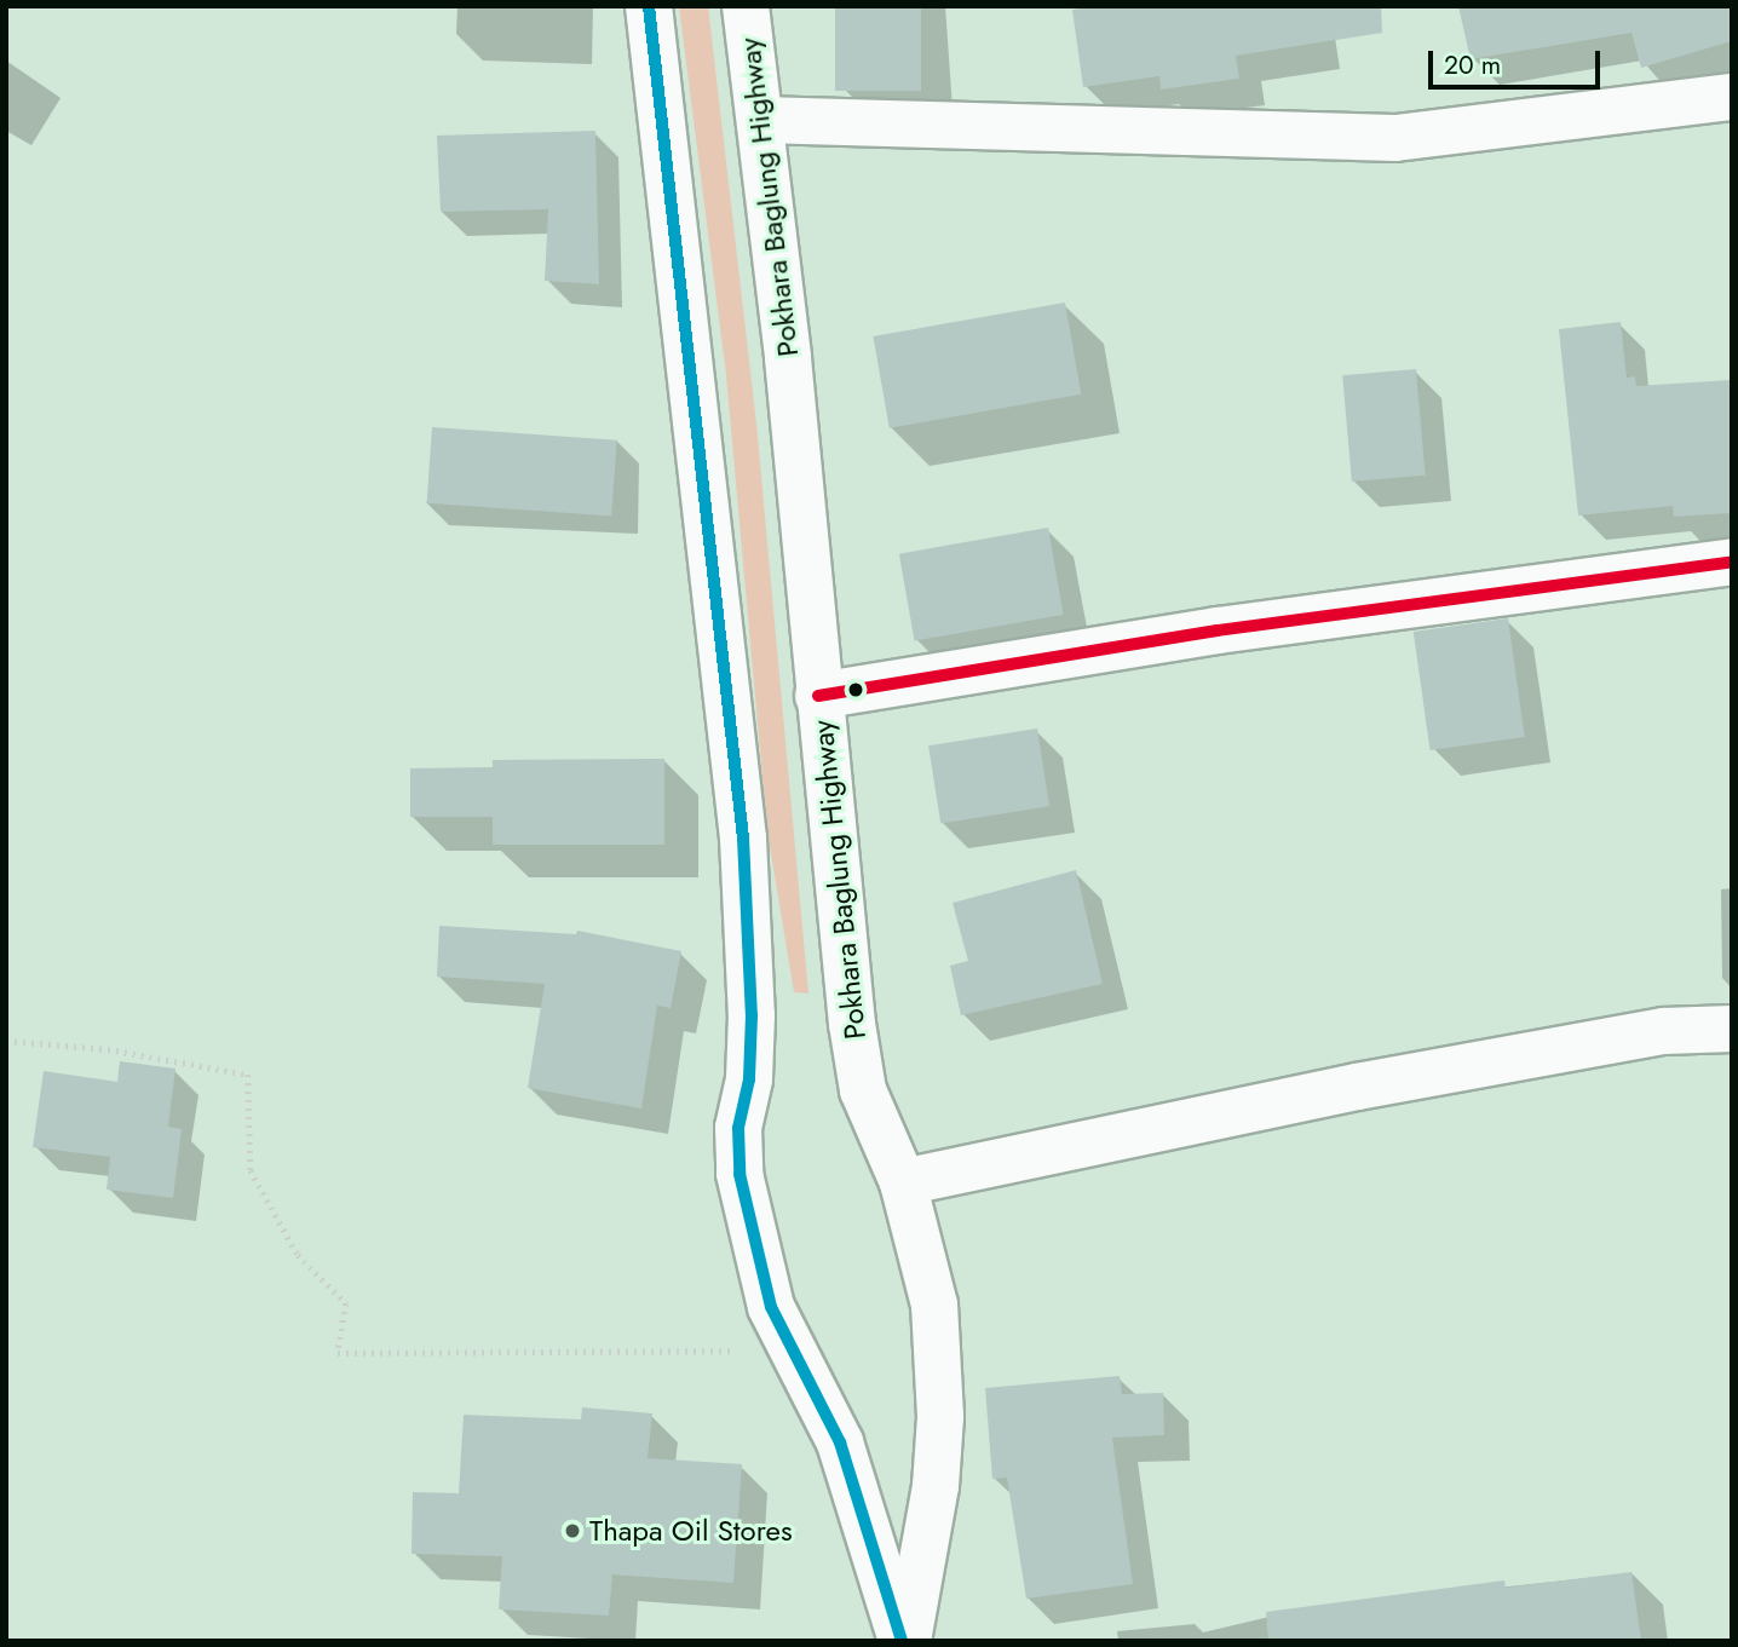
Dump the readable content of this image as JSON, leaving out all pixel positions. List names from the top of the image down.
{
  "streets": {
    "main road": ["Pokhara Baglung Highway"]
  },
  "places": ["Thapa Oil Stores"],
  "scale_bar": "20 m"
}
